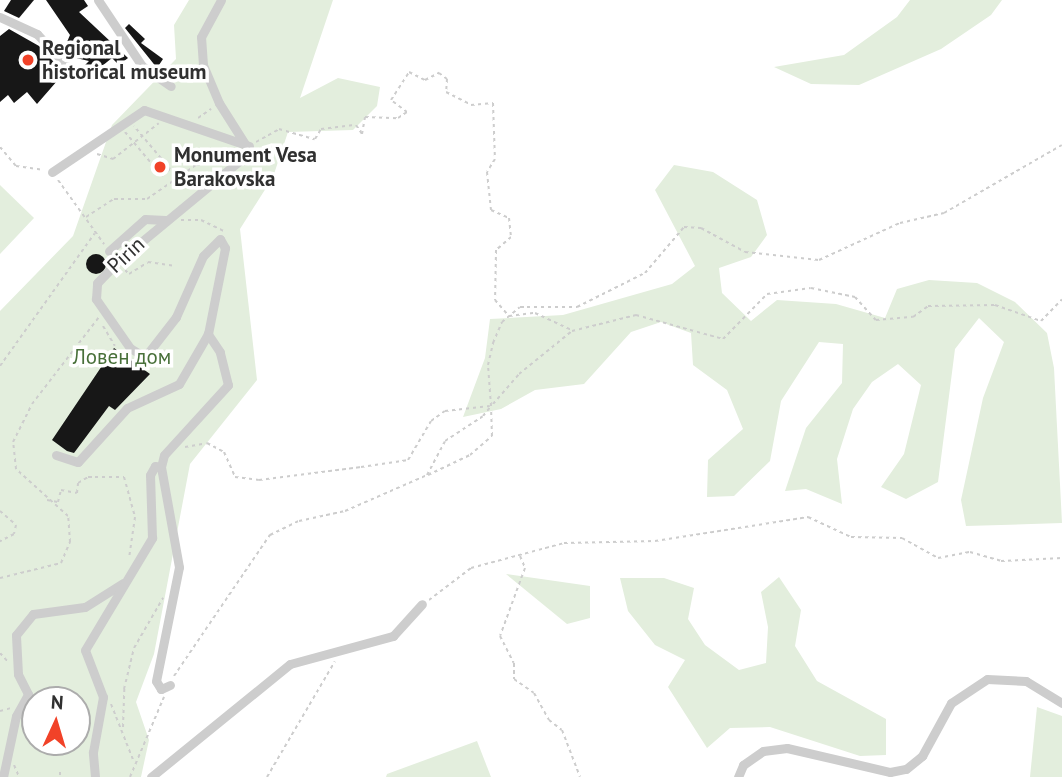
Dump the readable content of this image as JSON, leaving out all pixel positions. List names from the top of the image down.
{
  "streets": {
    "street": ["Pirin"]
  },
  "parks": ["Ловен дом"],
  "places": ["Regional historical museum", "Monument Vesa Barakovska"],
  "north": "top"
}
